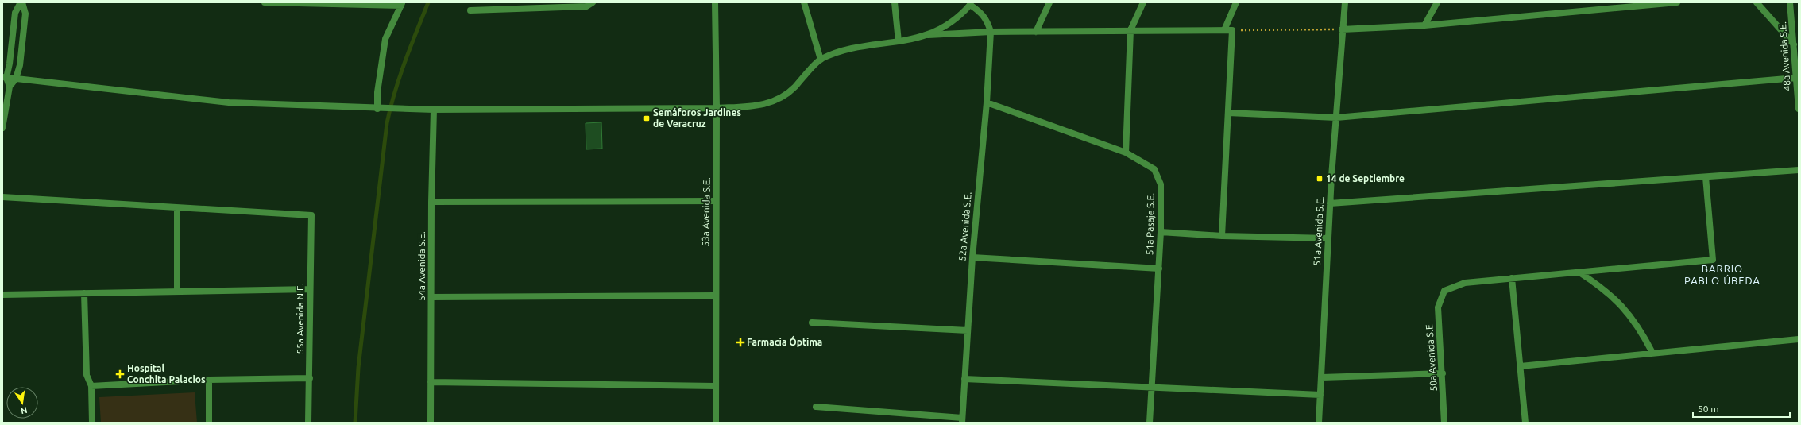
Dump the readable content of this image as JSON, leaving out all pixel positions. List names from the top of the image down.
{
  "streets": {
    "street": [
      "48a Avenida S.E.",
      "53a Avenida S.E.",
      "51a Pasaje S.E.",
      "52a Avenida S.E.",
      "51a Avenida S.E.",
      "54a Avenida S.E.",
      "55a Avenida N.E.",
      "50a Avenida S.E."
    ]
  },
  "crossings": [
    ["51a Pasaje S.E.", "52a Avenida S.E."]
  ],
  "districts": ["BARRIO PABLO ÚBEDA"],
  "places": {
    "transit": ["Semáforos Jardines de Veracruz", "14 de Septiembre"],
    "health": ["Farmacia Óptima", "Hospital Conchita Palacios"]
  },
  "scale_bar": "50 m",
  "north": "bottom"
}
